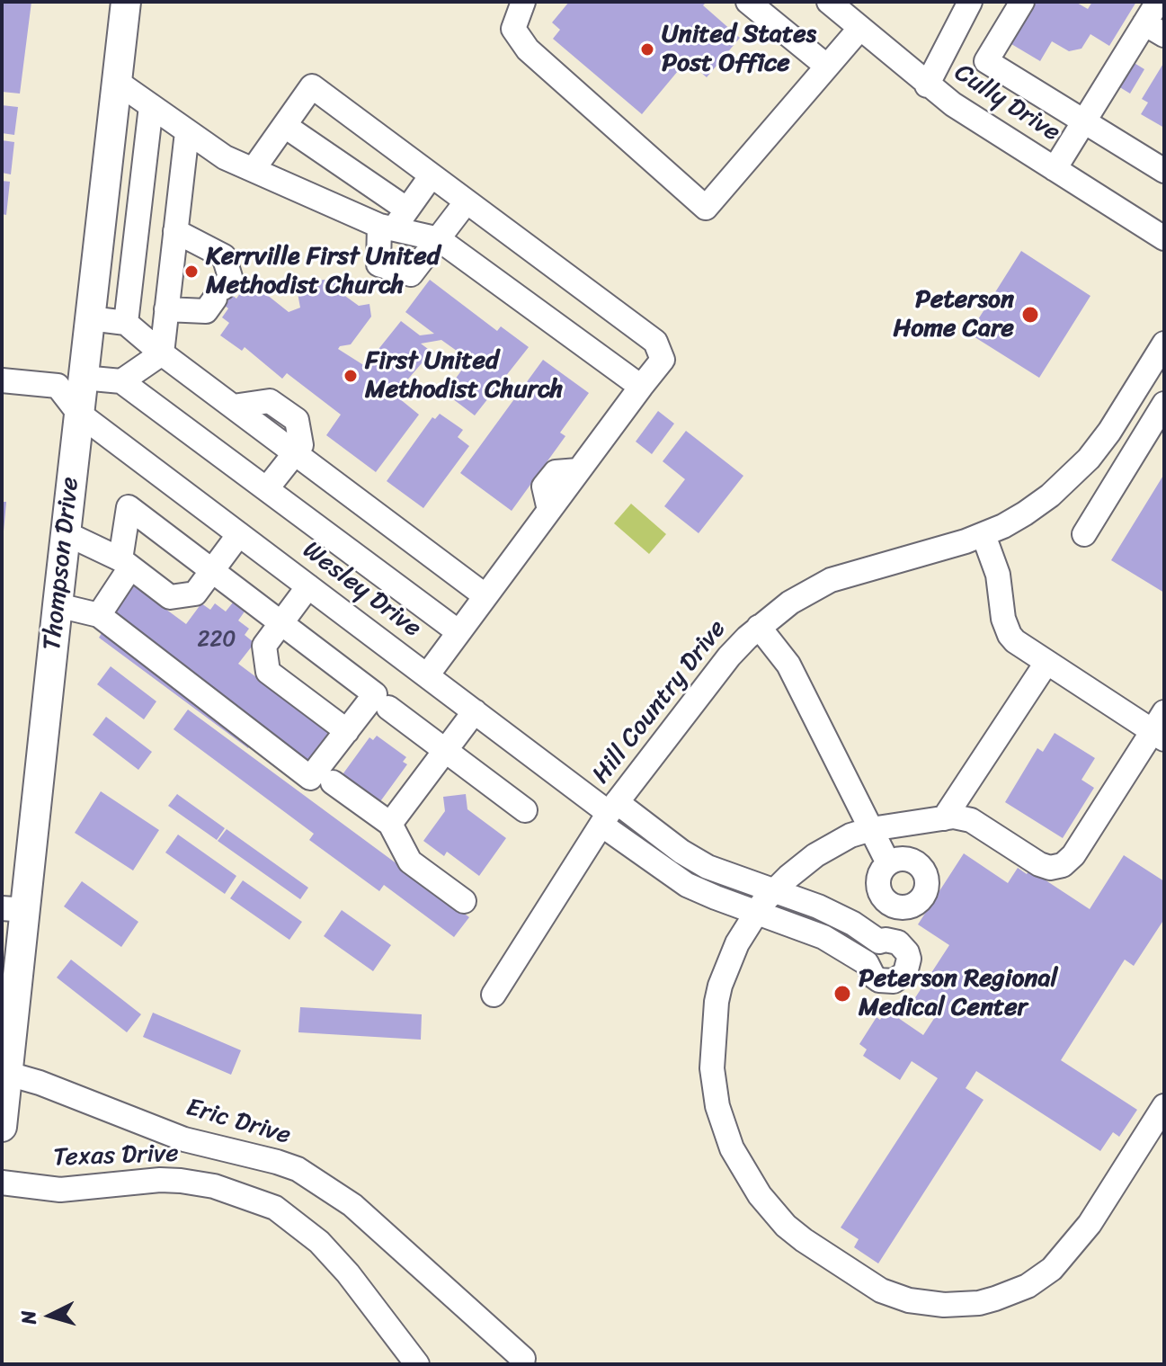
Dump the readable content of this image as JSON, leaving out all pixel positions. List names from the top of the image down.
{
  "streets": {
    "main road": ["Thompson Drive"],
    "street": [
      "Cully Drive",
      "Wesley Drive",
      "Hill Country Drive",
      "Eric Drive",
      "Texas Drive"
    ]
  },
  "crossings": [
    ["Thompson Drive", "Wesley Drive"],
    ["Thompson Drive", "Eric Drive"],
    ["Wesley Drive", "Hill Country Drive"]
  ],
  "places": [
    "United States Post Office",
    "Kerrville First United Methodist Church",
    "Peterson Home Care",
    "First United Methodist Church",
    "Peterson Regional Medical Center"
  ],
  "house_numbers": ["220"],
  "north": "left"
}
